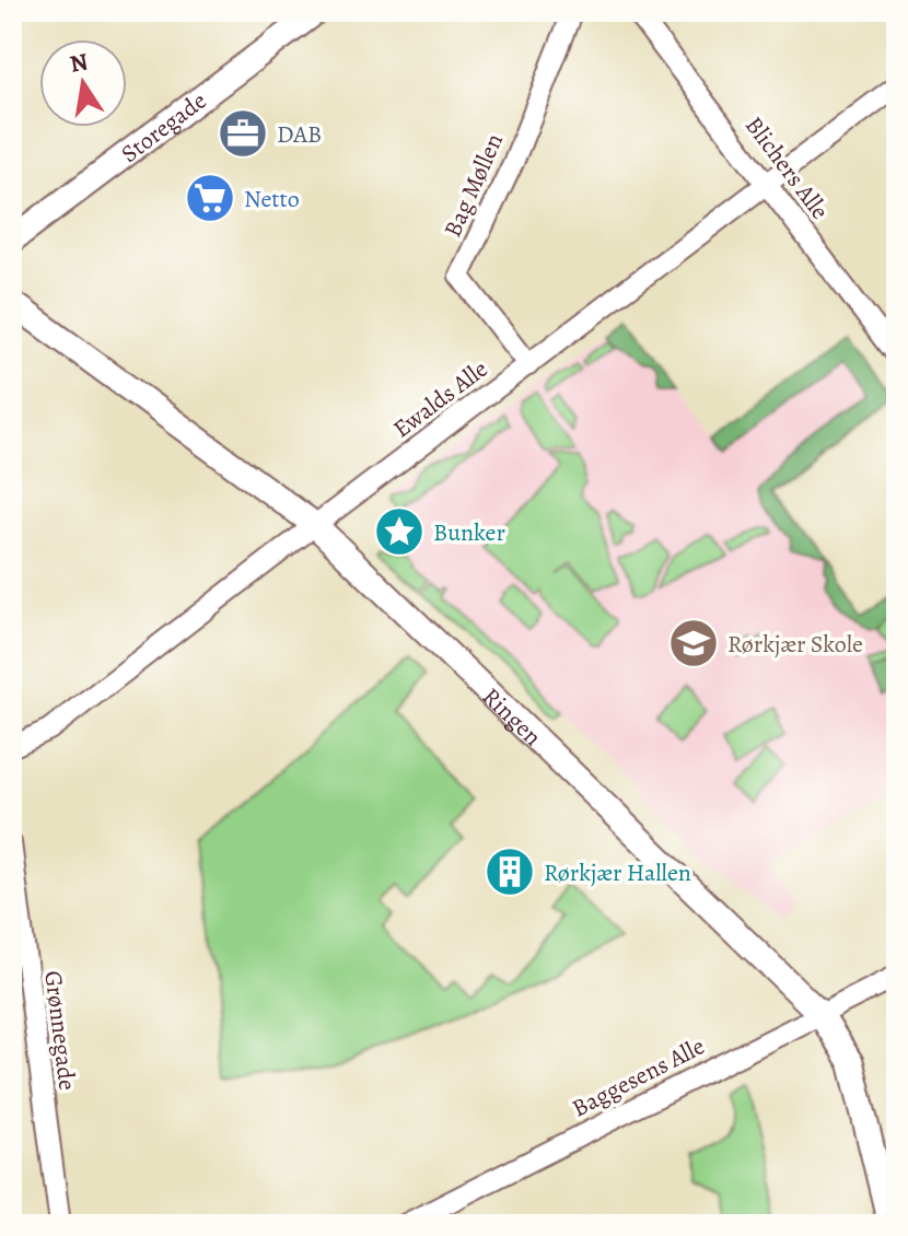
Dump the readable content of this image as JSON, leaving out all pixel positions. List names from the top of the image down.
{
  "streets": {
    "street": [
      "Storegade",
      "Blichers Alle",
      "Bag Møllen",
      "Ewalds Alle",
      "Ringen",
      "Grønnegade",
      "Baggesens Alle"
    ]
  },
  "crossings": [
    ["Blichers Alle", "Ewalds Alle"],
    ["Bag Møllen", "Ewalds Alle"],
    ["Ewalds Alle", "Ringen"],
    ["Ringen", "Baggesens Alle"]
  ],
  "places": {
    "office": ["DAB"],
    "supermarket": ["Netto"],
    "place": ["Bunker"],
    "school or university": ["Rørkjær Skole"],
    "building": ["Rørkjær Hallen"]
  },
  "north": "top"
}
